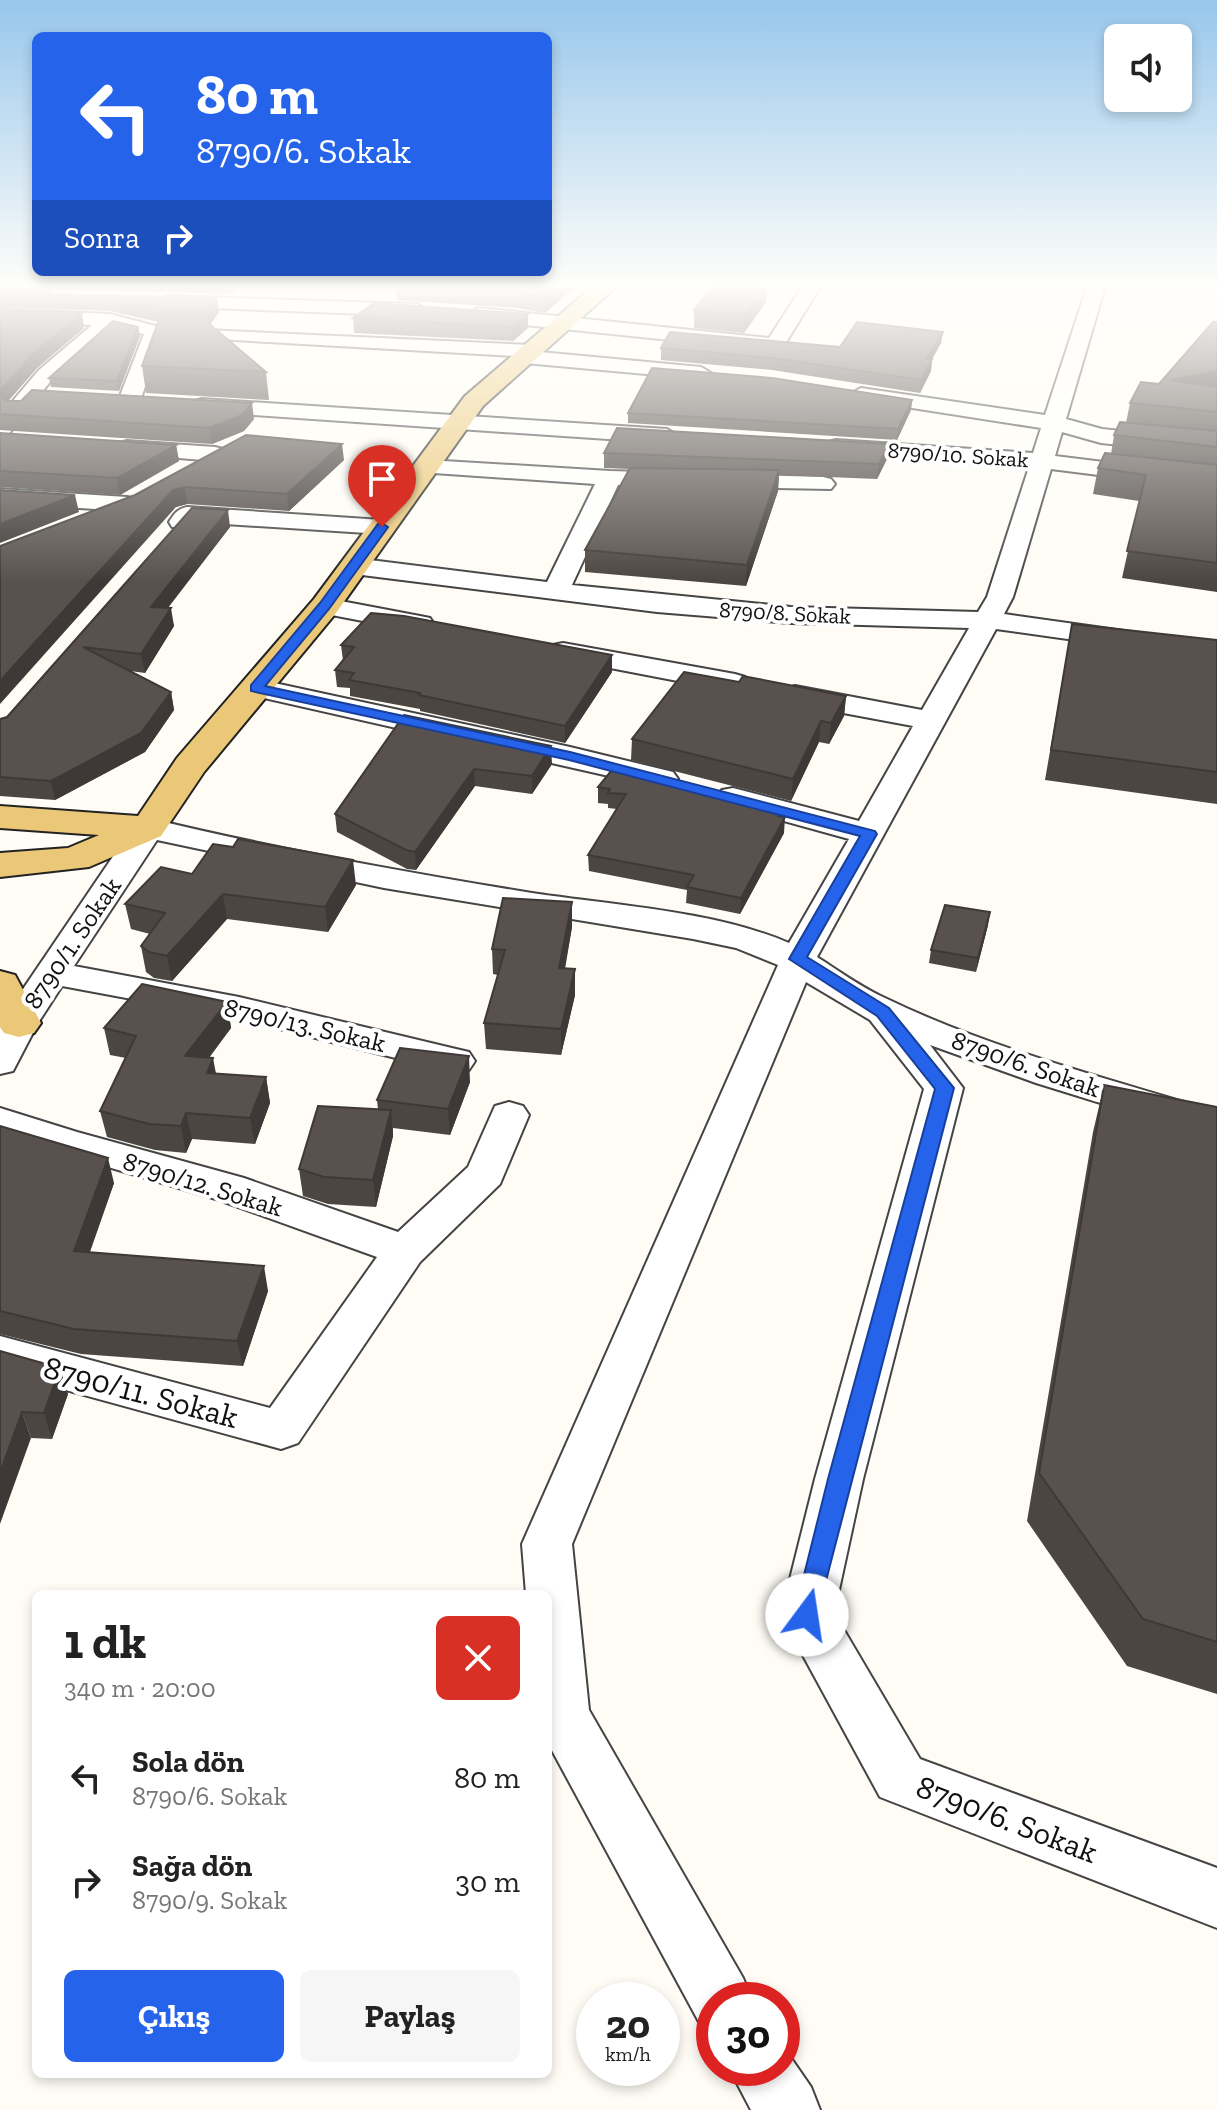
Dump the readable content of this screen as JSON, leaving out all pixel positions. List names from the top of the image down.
{
  "streets": {
    "street": [
      "8790/10. Sokak",
      "8790/8. Sokak",
      "8790/1. Sokak",
      "8790/13. Sokak",
      "8790/6. Sokak",
      "8790/12. Sokak",
      "8790/11. Sokak"
    ]
  },
  "crossings": [
    ["8790/1. Sokak", "8790/13. Sokak"],
    ["8790/1. Sokak", "8790/6. Sokak"],
    ["8790/12. Sokak", "8790/11. Sokak"]
  ],
  "page": {
    "turn": ["80 m", "8790/6. Sokak"],
    "then": "Sonra",
    "heading": ["1 dk", "340 m · 20:00"],
    "list": [
      {
        "name": "Sola dön",
        "note": "8790/6. Sokak",
        "value": "80 m"
      },
      {
        "name": "Sağa dön",
        "note": "8790/9. Sokak",
        "value": "30 m"
      }
    ],
    "buttons": ["Çıkış", "Paylaş"],
    "speed": "20 km/h",
    "limit": "30"
  }
}
